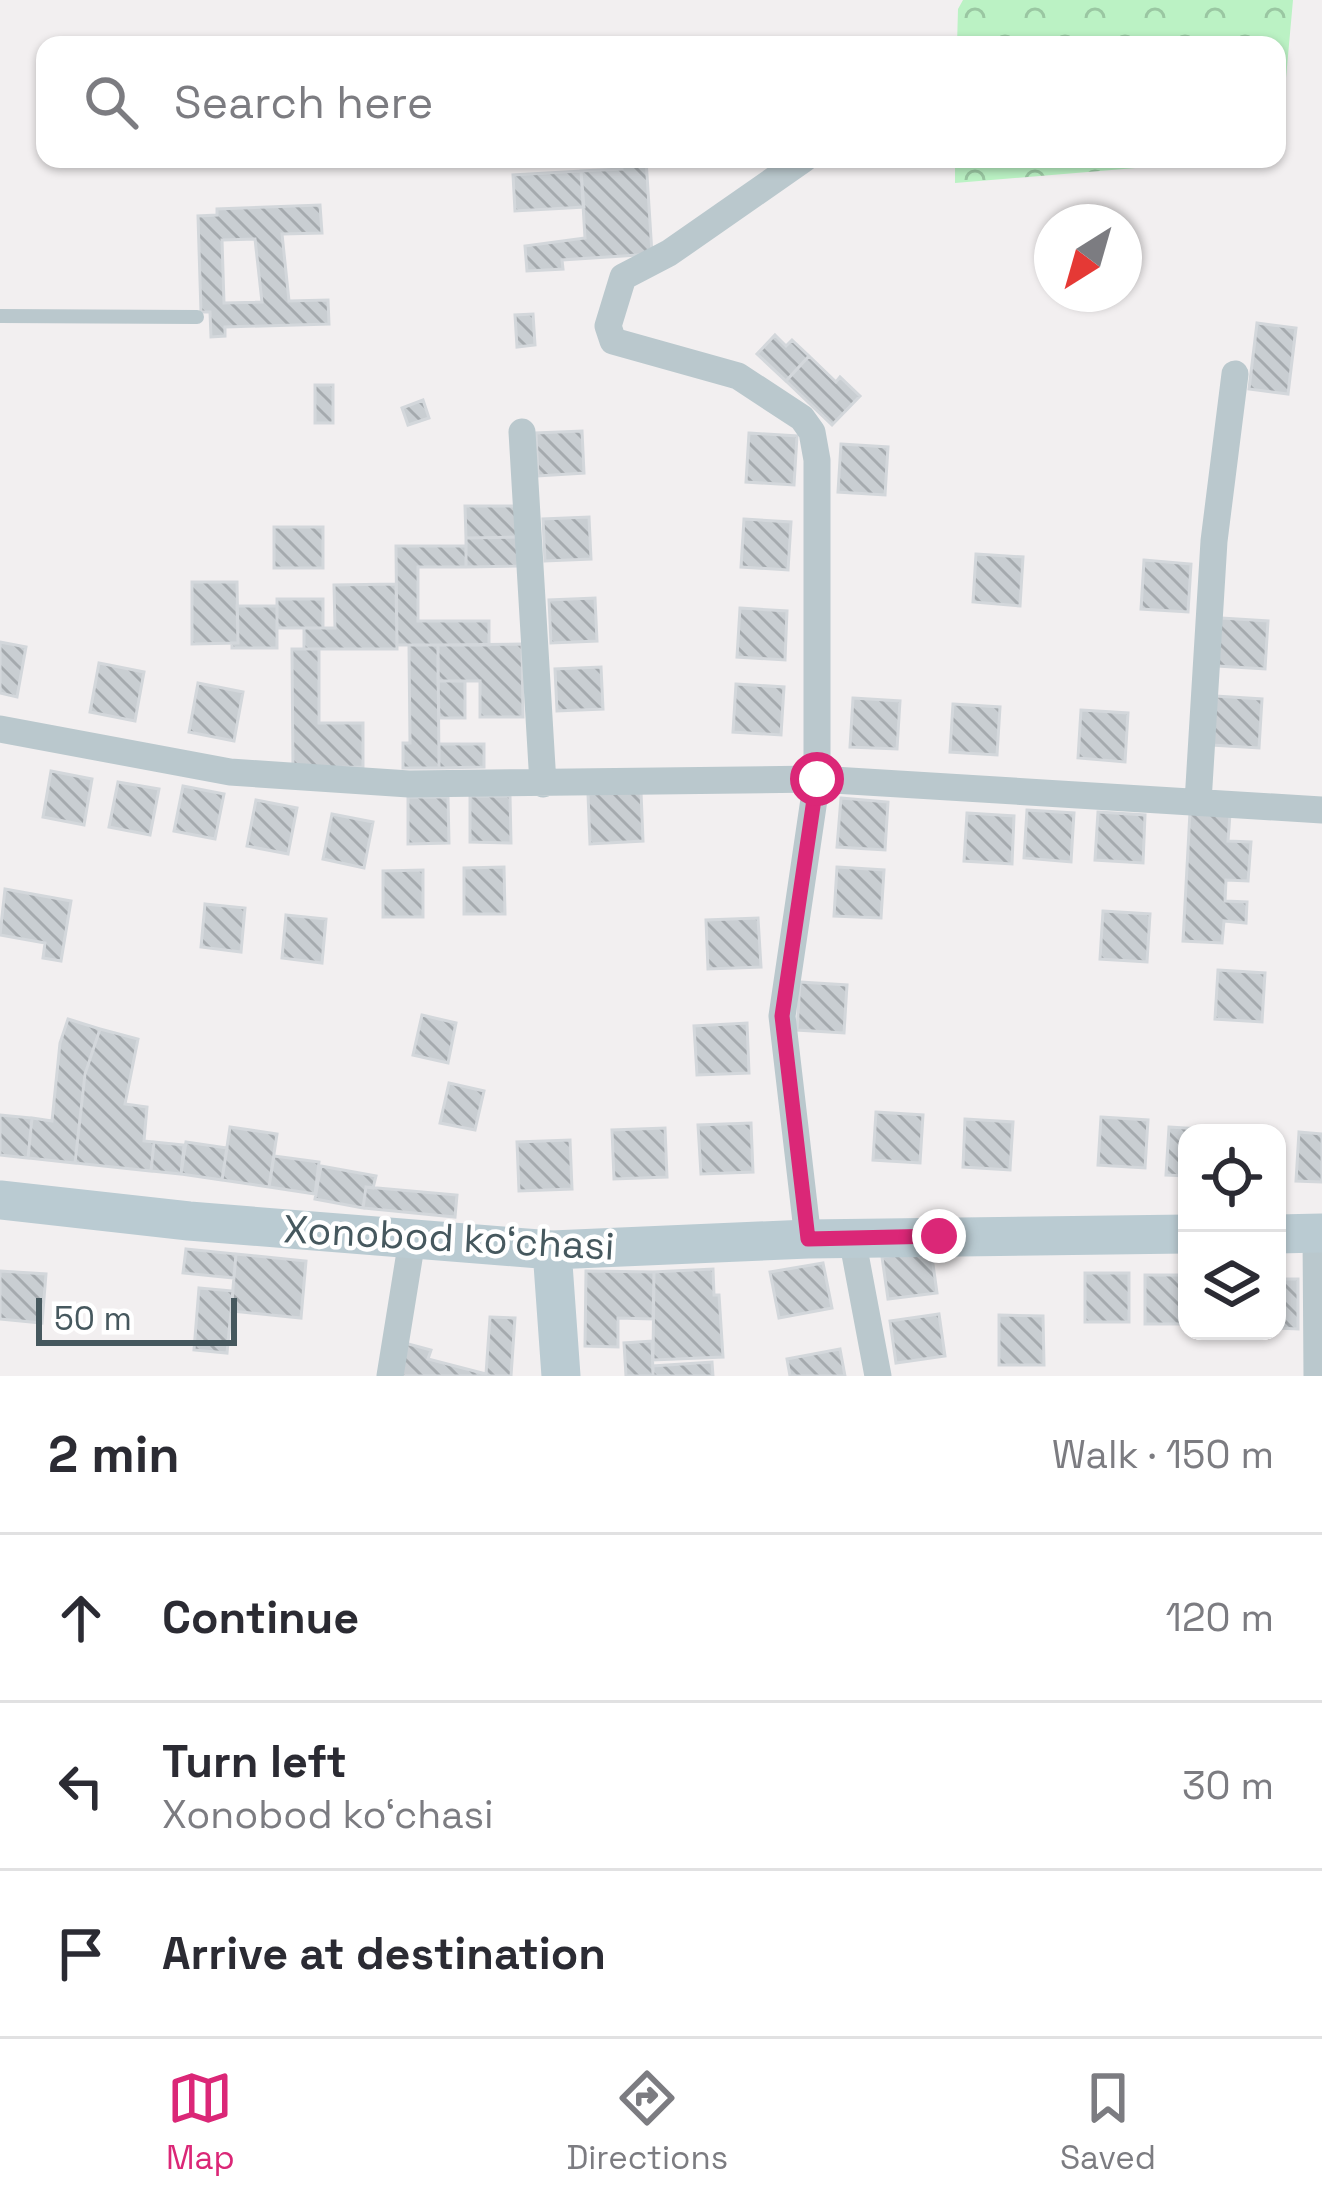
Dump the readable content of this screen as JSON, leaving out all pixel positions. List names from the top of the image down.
{
  "streets": {
    "main road": ["Xonobod koʻchasi"]
  },
  "scale_bar": "50 m",
  "north": "bottom left",
  "page": {
    "search": "Search here",
    "scale": "50 m",
    "heading": ["2 min", "Walk · 150 m"],
    "list": [
      ["Continue", "120 m"],
      ["Turn left", "Xonobod koʻchasi", "30 m"],
      "Arrive at destination"
    ],
    "nav": ["Map", "Directions", "Saved"]
  }
}
